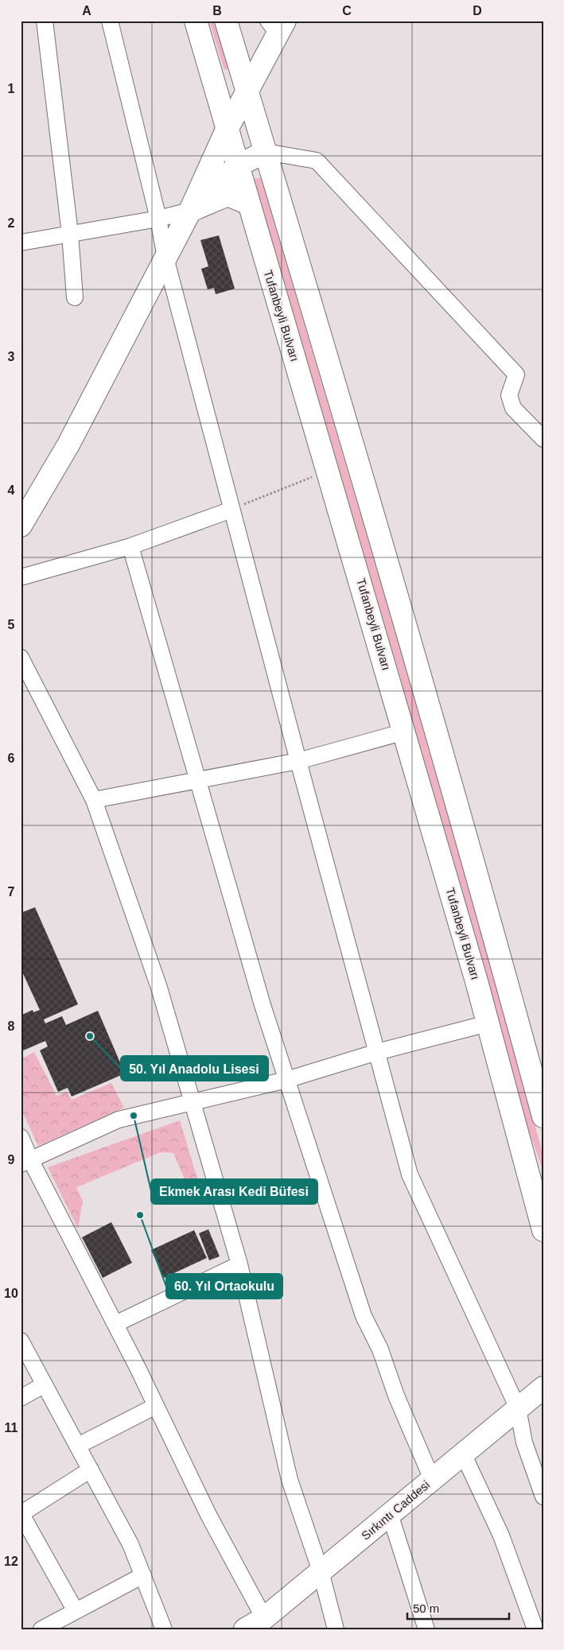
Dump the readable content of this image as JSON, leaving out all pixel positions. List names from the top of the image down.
{
  "streets": {
    "main road": ["Tufanbeyli Bulvarı", "Sırkıntı Caddesi"]
  },
  "places": ["50. Yıl Anadolu Lisesi", "Ekmek Arası Kedi Büfesi", "60. Yıl Ortaokulu"],
  "scale_bar": "50 m",
  "grid": {
    "columns": [
      "A",
      "B",
      "C",
      "D"
    ],
    "rows": [
      "1",
      "2",
      "3",
      "4",
      "5",
      "6",
      "7",
      "8",
      "9",
      "10",
      "11",
      "12"
    ]
  }
}
